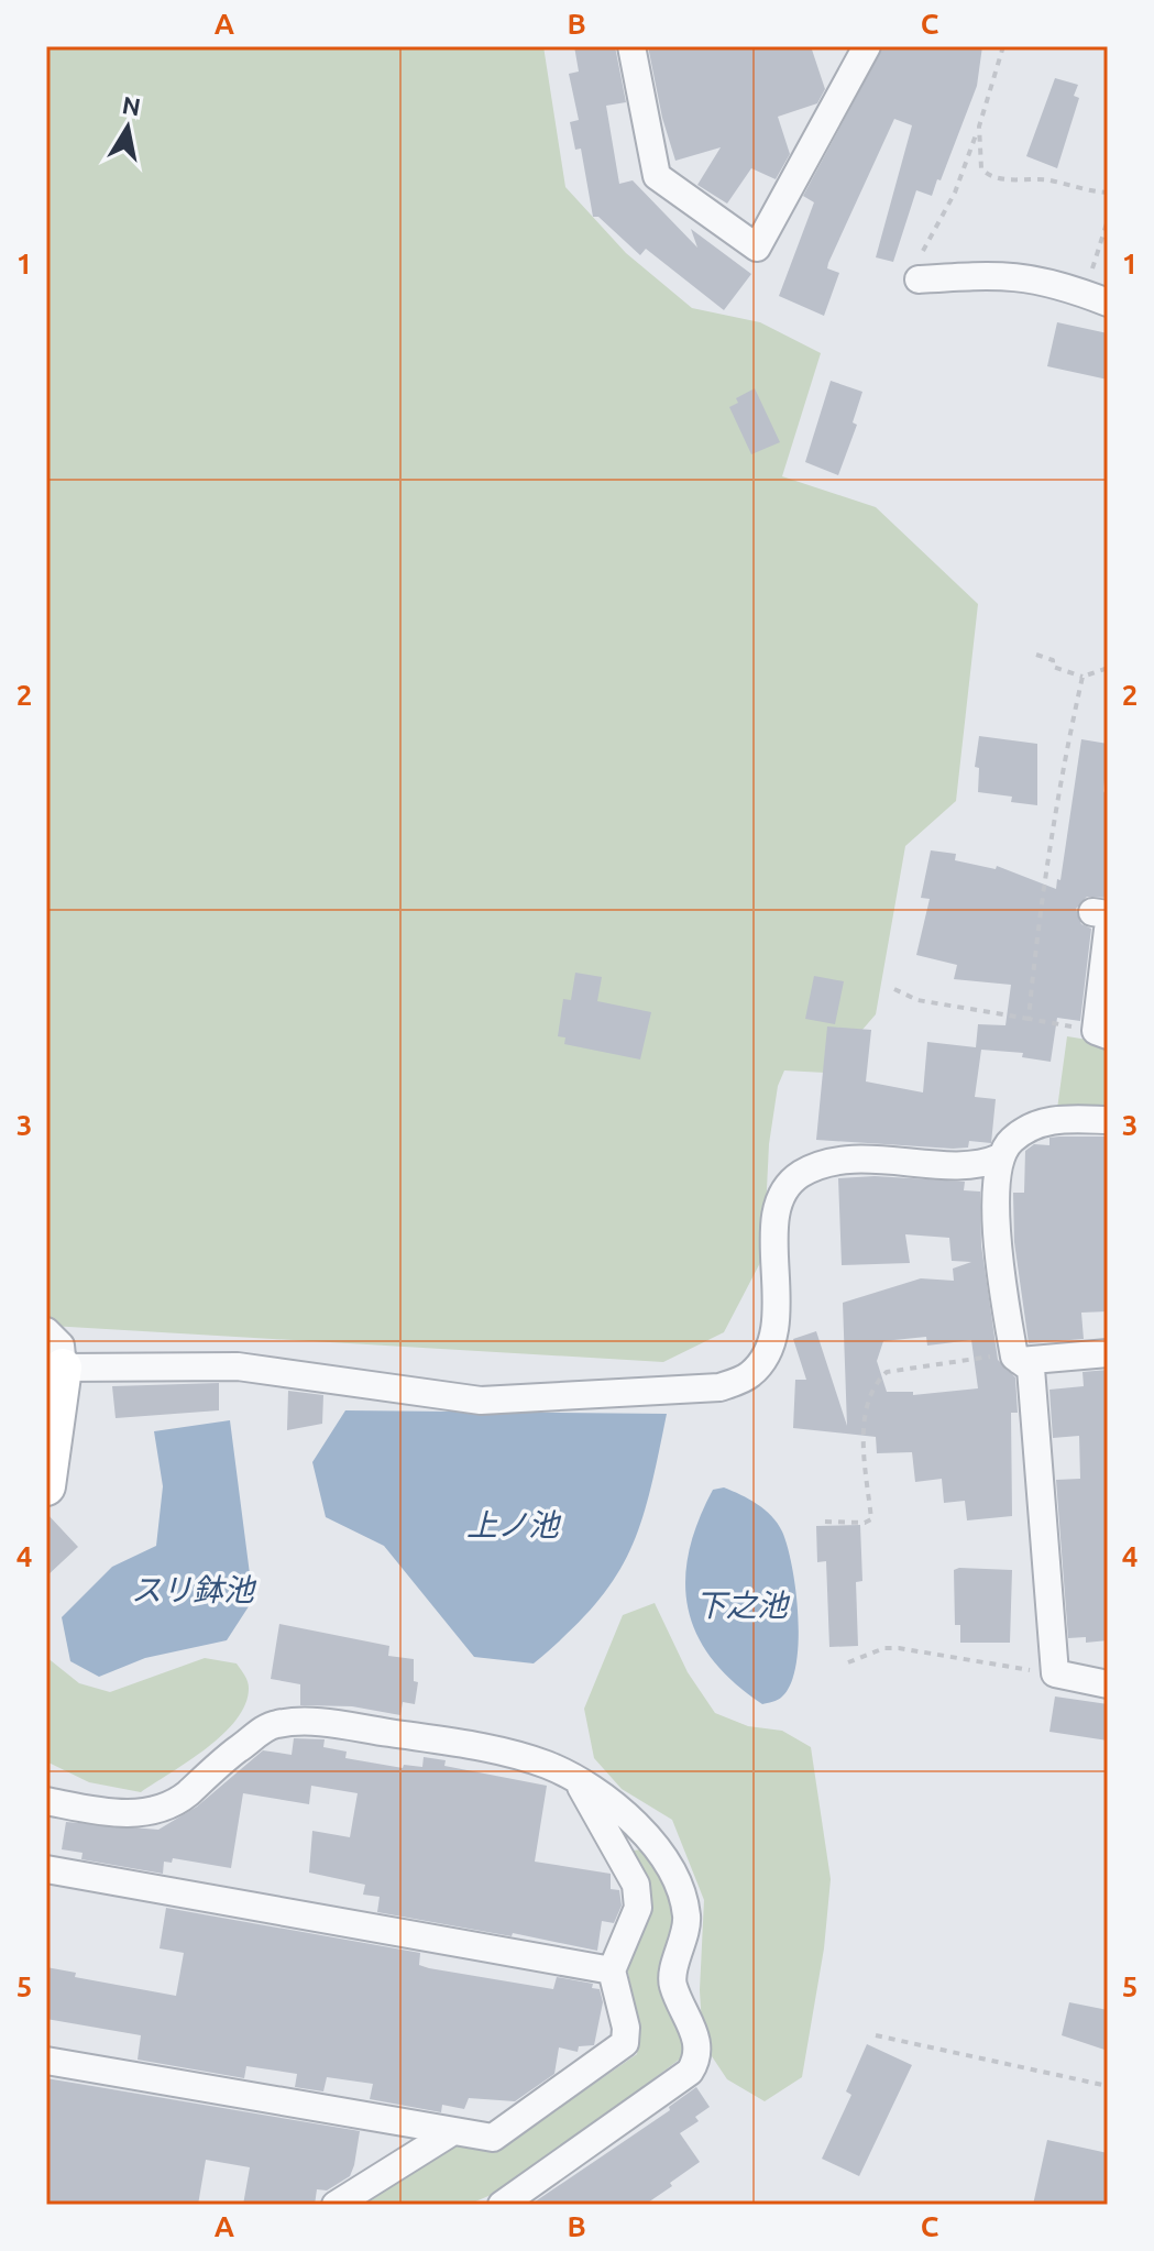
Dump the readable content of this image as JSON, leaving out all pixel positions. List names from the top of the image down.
{
  "water": ["上ノ池", "スリ鉢池", "下之池"],
  "north": "top",
  "grid": {
    "columns": ["A", "B", "C"],
    "rows": [
      "1",
      "2",
      "3",
      "4",
      "5"
    ]
  }
}
